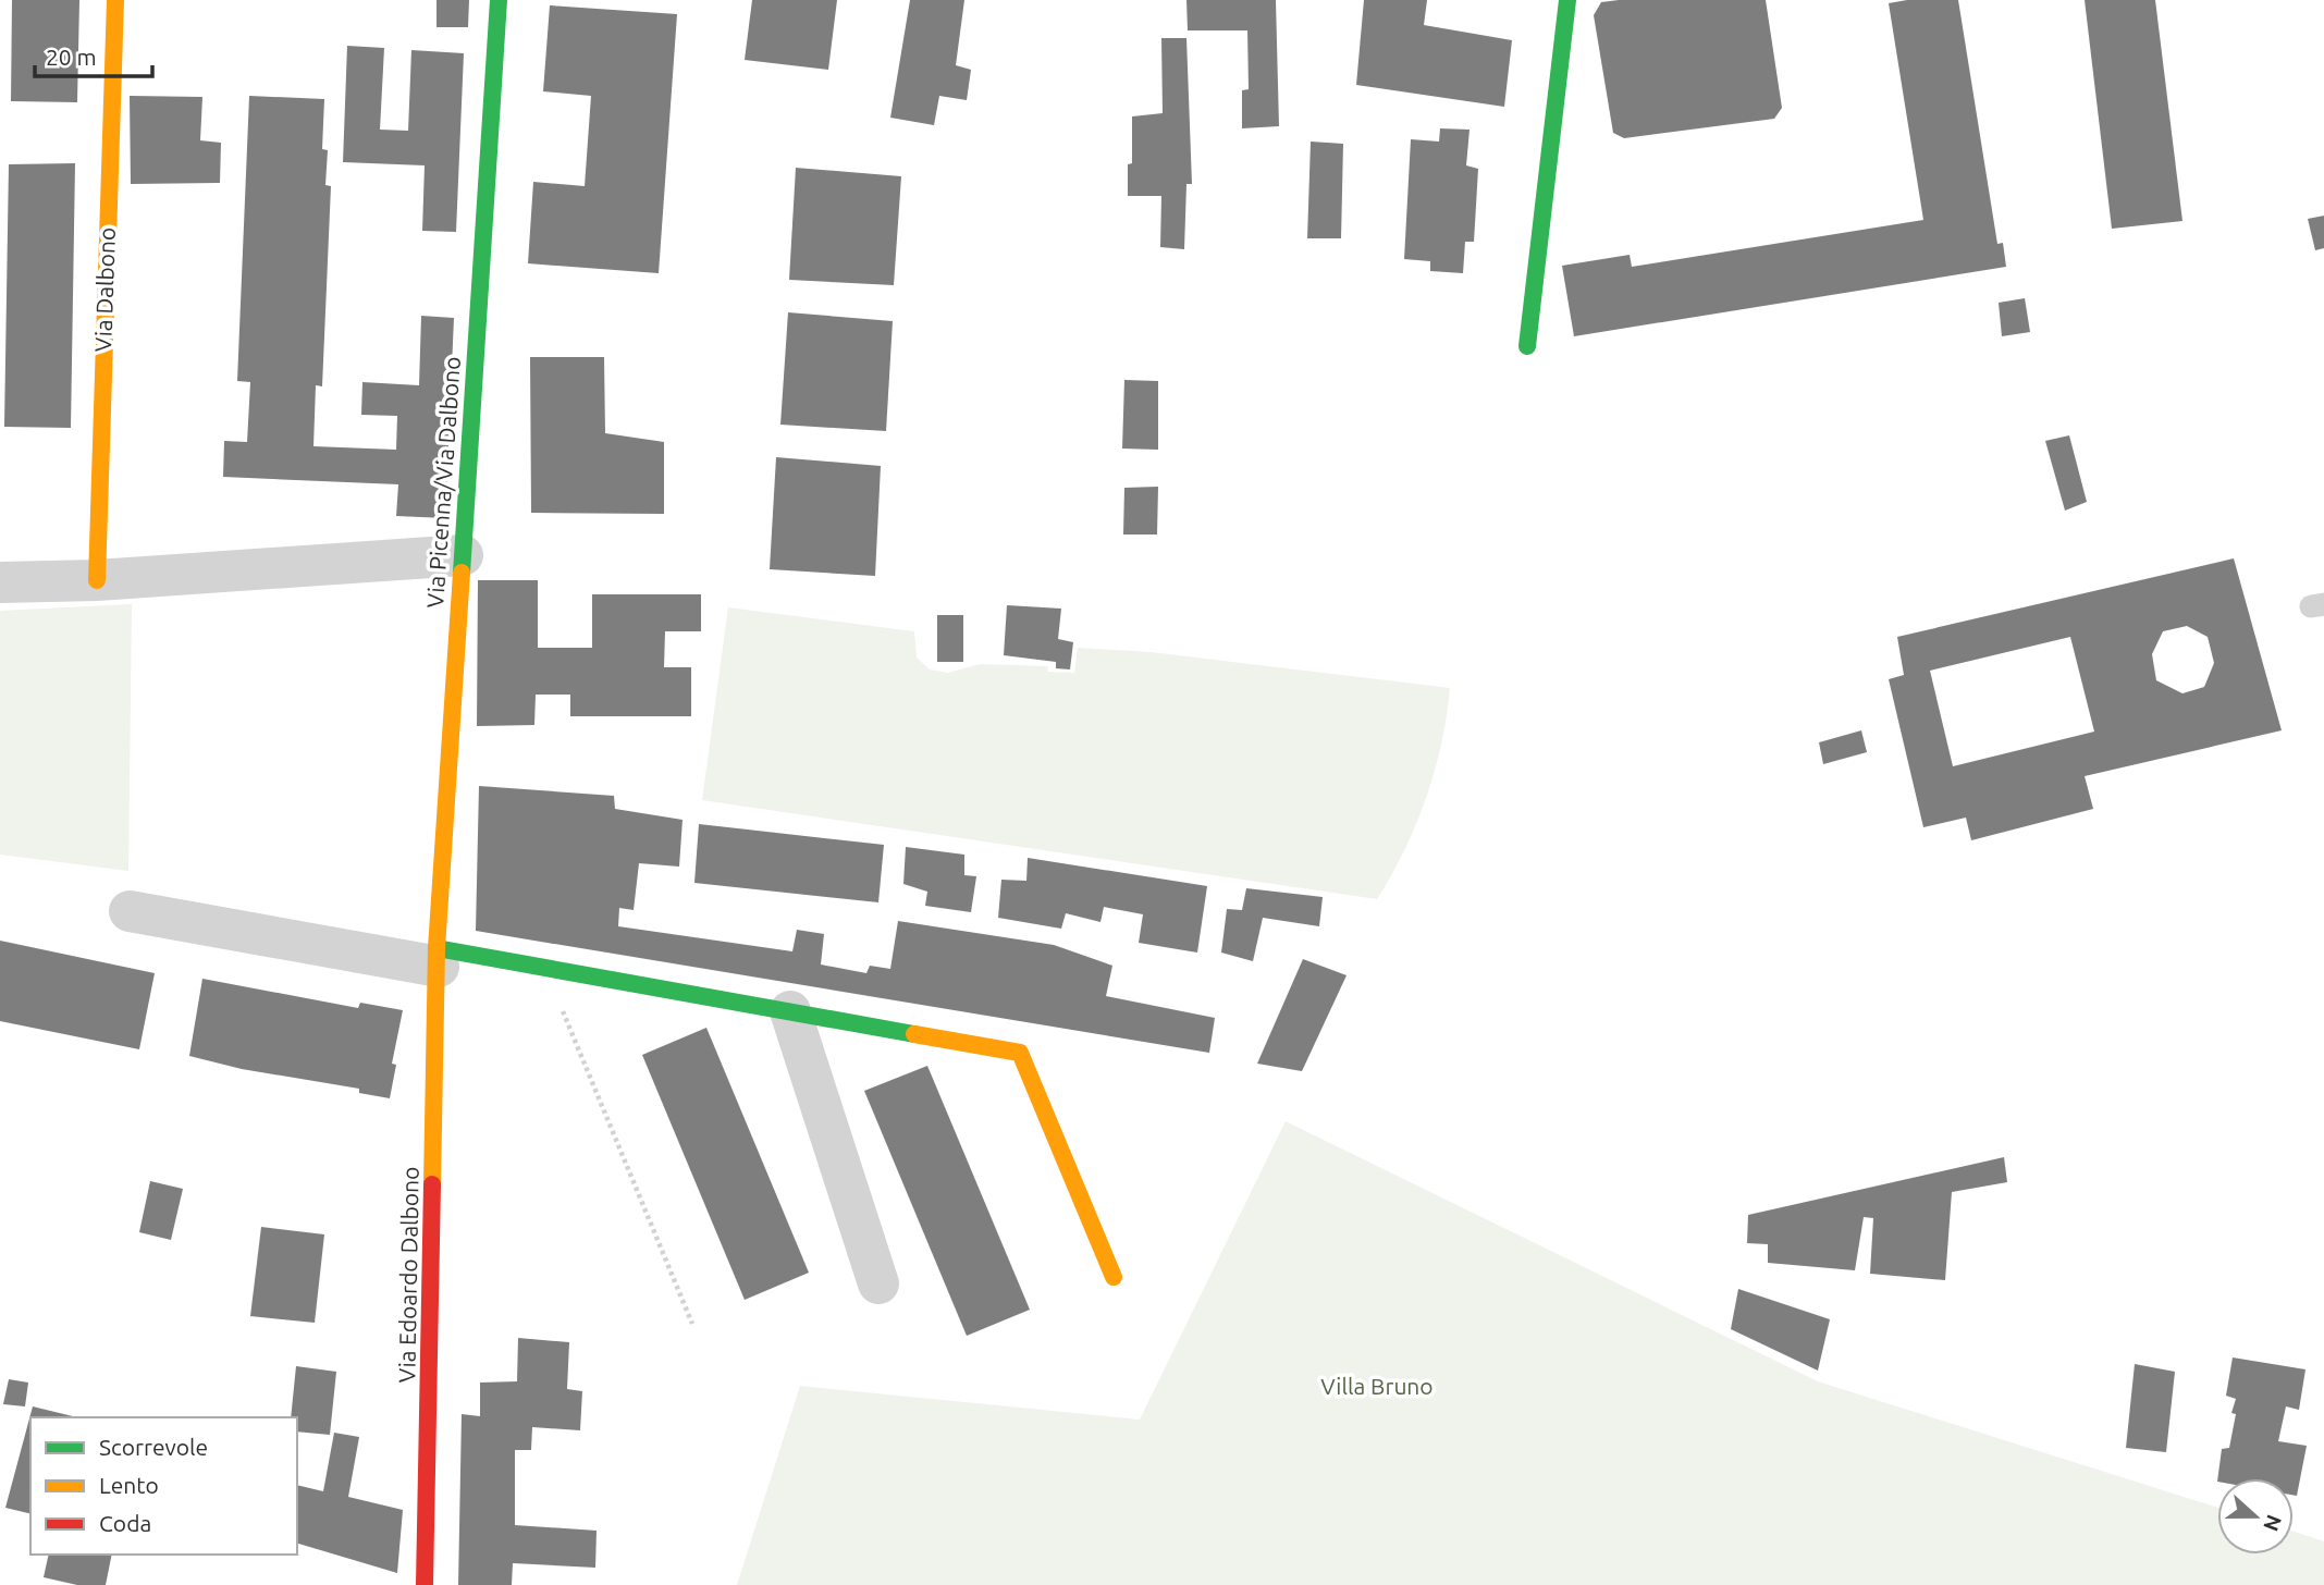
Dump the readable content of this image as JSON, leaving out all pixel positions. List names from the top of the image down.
{
  "streets": {
    "street": ["Via Dalbono", "Via Picenna/Via Dalbono", "Via Edoardo Dalbono"]
  },
  "crossings": [
    ["Via Picenna/Via Dalbono", "Via Edoardo Dalbono"]
  ],
  "parks": ["Villa Bruno"],
  "legend": ["Scorrevole", "Lento", "Coda"],
  "scale_bar": "20 m",
  "north": "right"
}
